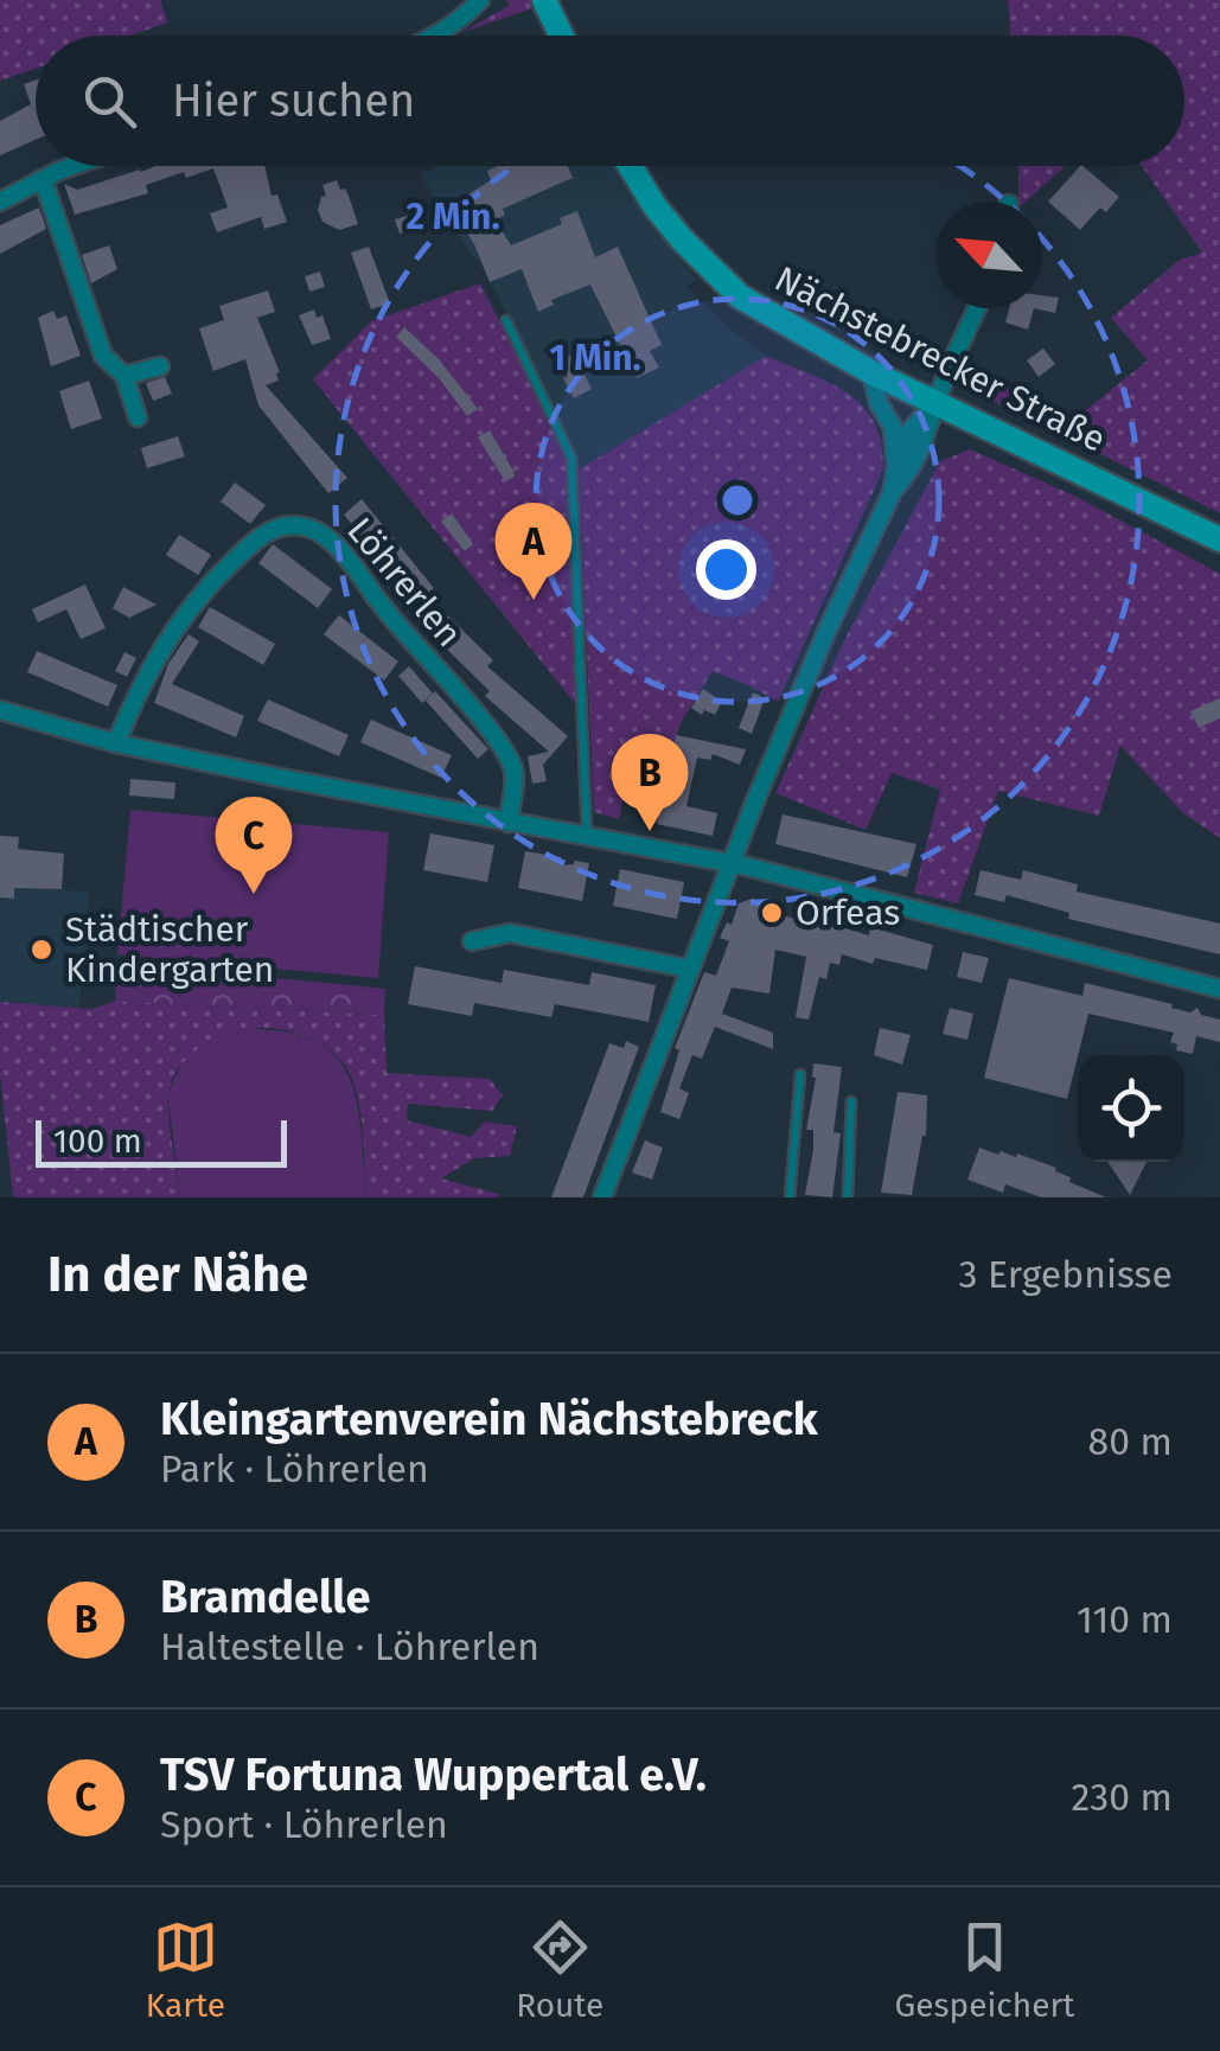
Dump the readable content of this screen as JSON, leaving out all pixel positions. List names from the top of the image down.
{
  "streets": {
    "main road": ["Nächstebrecker Straße"],
    "street": ["Löhrerlen"]
  },
  "places": ["Orfeas", "Städtischer Kindergarten"],
  "scale_bar": "100 m",
  "north": "top left",
  "page": {
    "search": "Hier suchen",
    "pins": ["A", "B", "C"],
    "scale": "100 m",
    "heading": ["In der Nähe", "3 Ergebnisse"],
    "list": [
      {
        "mark": "A",
        "name": "Kleingartenverein Nächstebreck",
        "note": "Park · Löhrerlen",
        "value": "80 m"
      },
      {
        "mark": "B",
        "name": "Bramdelle",
        "note": "Haltestelle · Löhrerlen",
        "value": "110 m"
      },
      {
        "mark": "C",
        "name": "TSV Fortuna Wuppertal e.V.",
        "note": "Sport · Löhrerlen",
        "value": "230 m"
      }
    ],
    "nav": ["Karte", "Route", "Gespeichert"]
  },
  "rings": ["2 Min.", "1 Min."]
}
